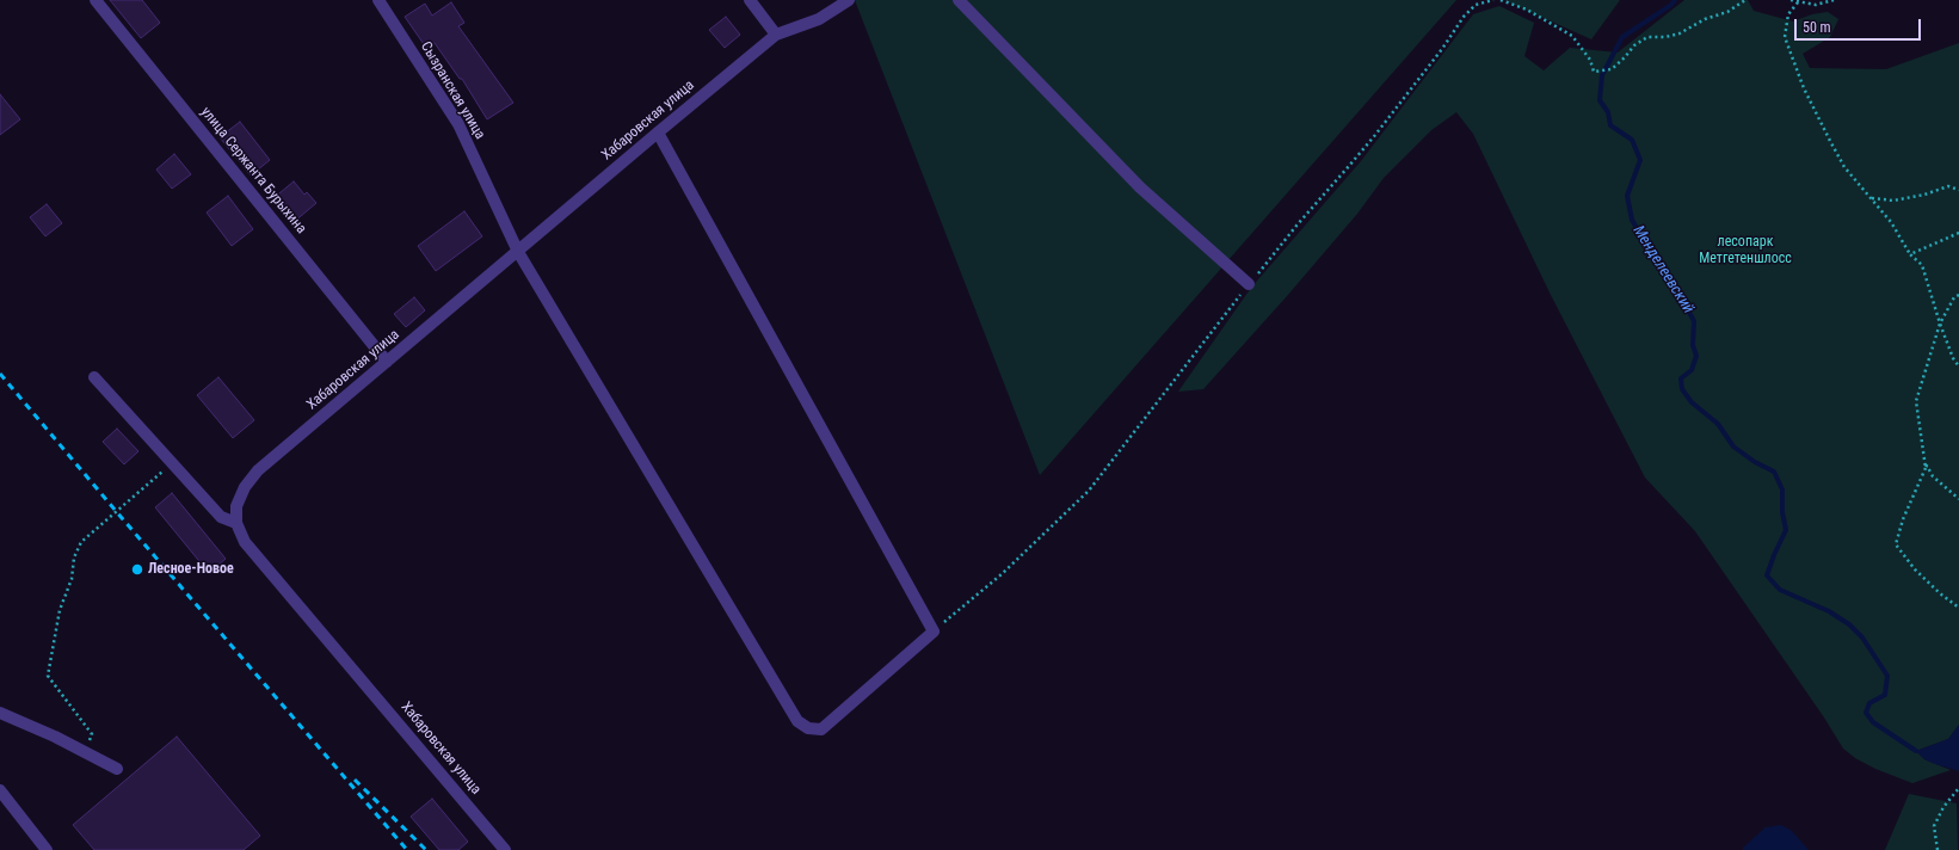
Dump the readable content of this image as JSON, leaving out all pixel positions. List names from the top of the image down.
{
  "streets": {
    "street": ["Сызранская улица", "Хабаровская улица", "улица Сержанта Бурыхина"]
  },
  "crossings": [
    ["Сызранская улица", "Хабаровская улица"],
    ["Хабаровская улица", "улица Сержанта Бурыхина"]
  ],
  "water": ["Менделеевский"],
  "parks": ["лесопарк Метгетеншлосс"],
  "places": ["Лесное-Новое"],
  "scale_bar": "50 m"
}
